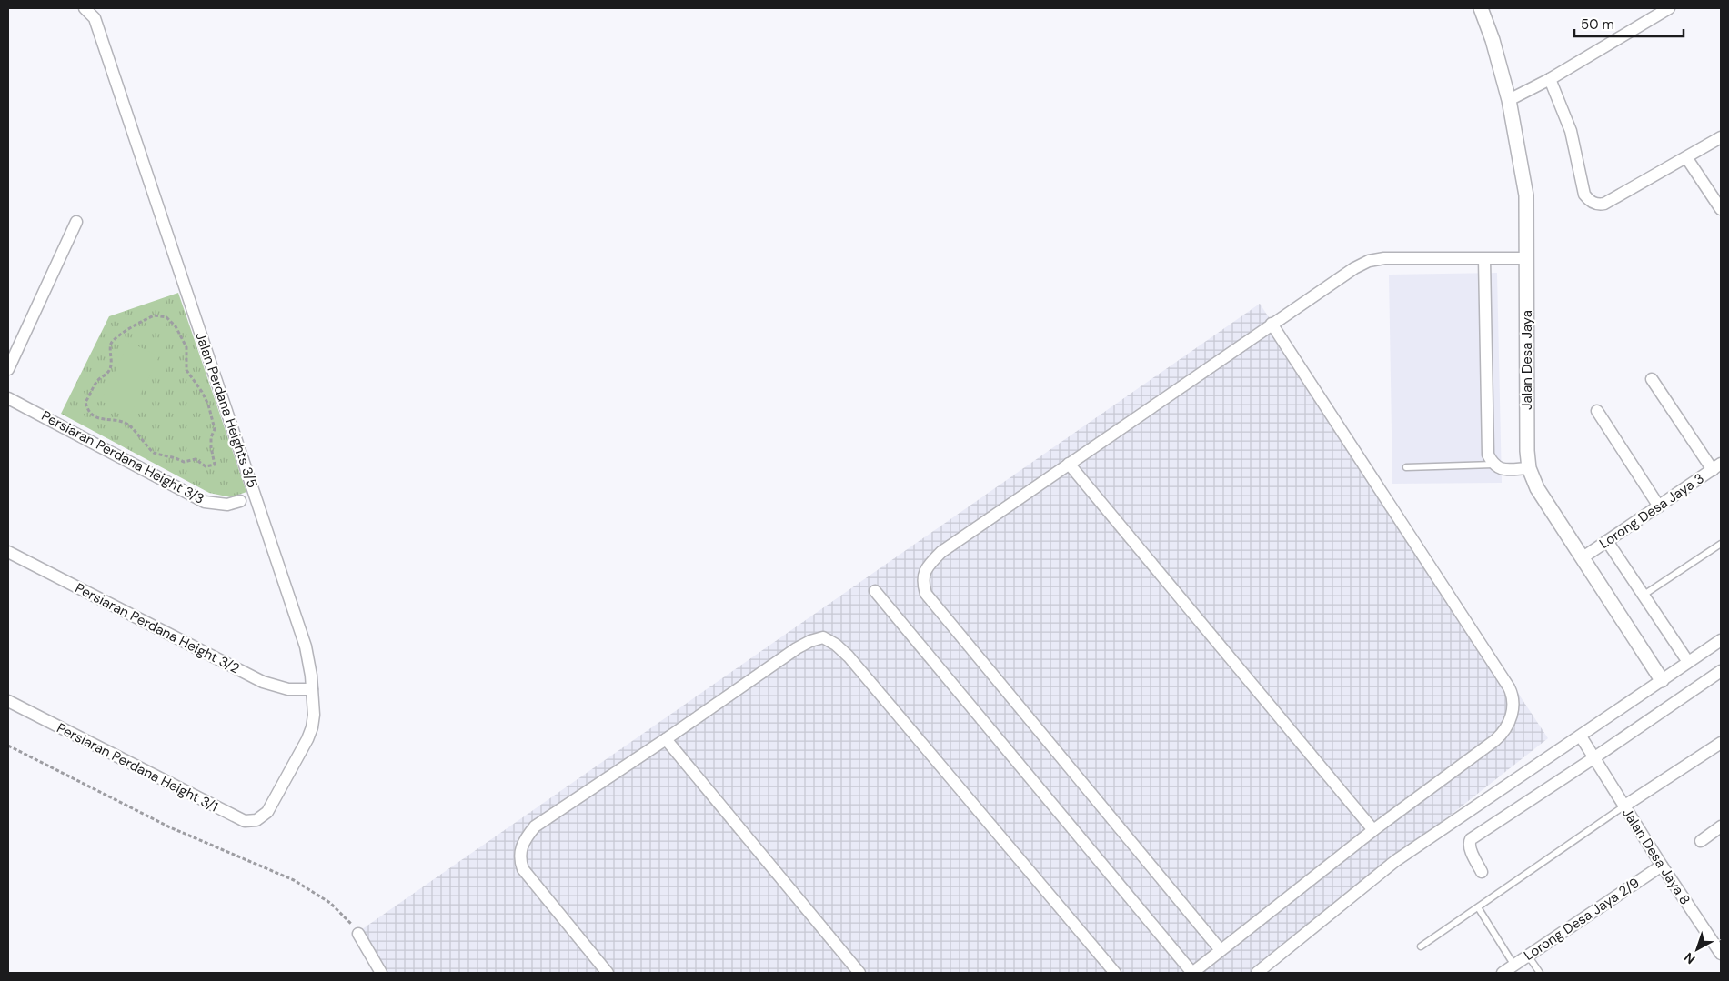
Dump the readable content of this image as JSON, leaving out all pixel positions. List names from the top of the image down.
{
  "streets": {
    "street": [
      "Jalan Desa Jaya",
      "Jalan Perdana Heights 3/5",
      "Persiaran Perdana Height 3/3",
      "Lorong Desa Jaya 3",
      "Persiaran Perdana Height 3/2",
      "Persiaran Perdana Height 3/1",
      "Jalan Desa Jaya 8",
      "Lorong Desa Jaya 2/9"
    ]
  },
  "crossings": [
    ["Jalan Desa Jaya", "Lorong Desa Jaya 3"],
    ["Jalan Perdana Heights 3/5", "Persiaran Perdana Height 3/2"],
    ["Jalan Perdana Heights 3/5", "Persiaran Perdana Height 3/1"],
    ["Jalan Desa Jaya 8", "Lorong Desa Jaya 2/9"]
  ],
  "scale_bar": "50 m",
  "north": "bottom left"
}
